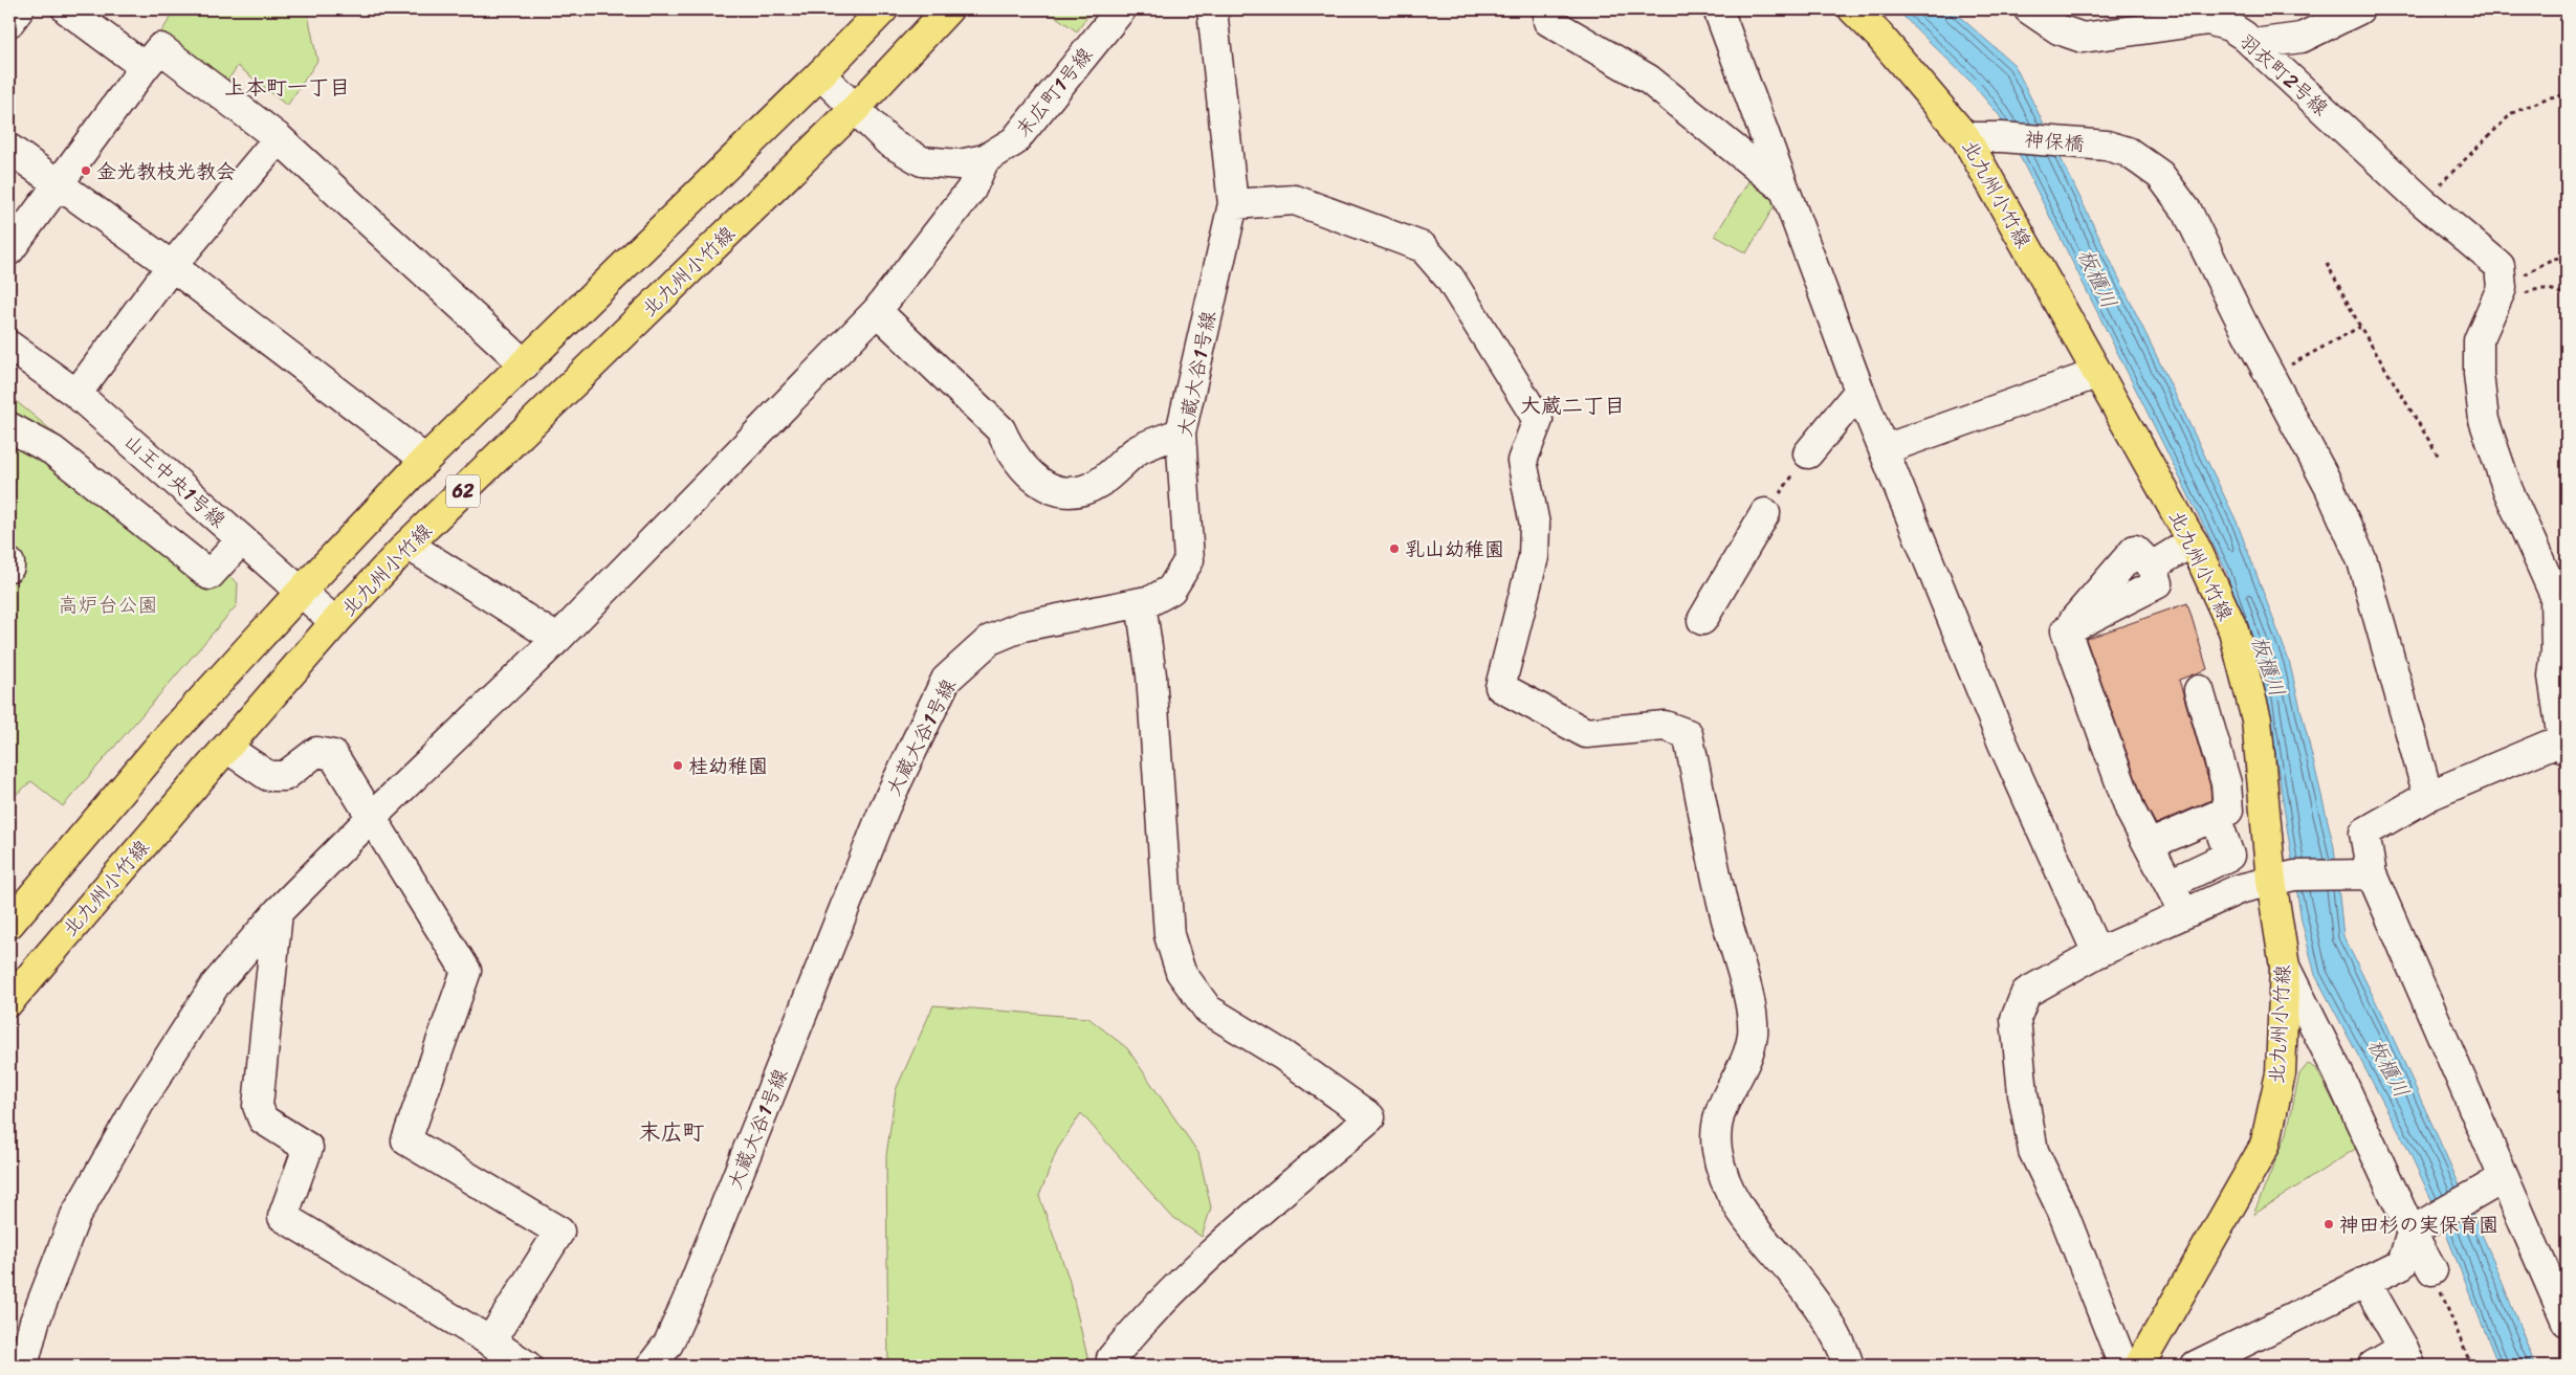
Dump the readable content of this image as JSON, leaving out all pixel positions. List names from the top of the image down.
{
  "streets": {
    "main road": ["北九州小竹線", "62"],
    "street": [
      "羽衣町2号線",
      "末広町1号線",
      "神保橋",
      "大蔵大谷1号線",
      "山王中央1号線"
    ]
  },
  "crossings": [
    ["末広町1号線", "北九州小竹線"],
    ["末広町1号線", "62"],
    ["神保橋", "北九州小竹線"],
    ["北九州小竹線", "山王中央1号線"],
    ["山王中央1号線", "62"]
  ],
  "districts": ["上本町一丁目", "大蔵二丁目", "末広町"],
  "water": ["板櫃川"],
  "parks": ["高炉台公園"],
  "places": [
    "金光教枝光教会",
    "乳山幼稚園",
    "桂幼稚園",
    "神田杉の実保育園"
  ]
}
